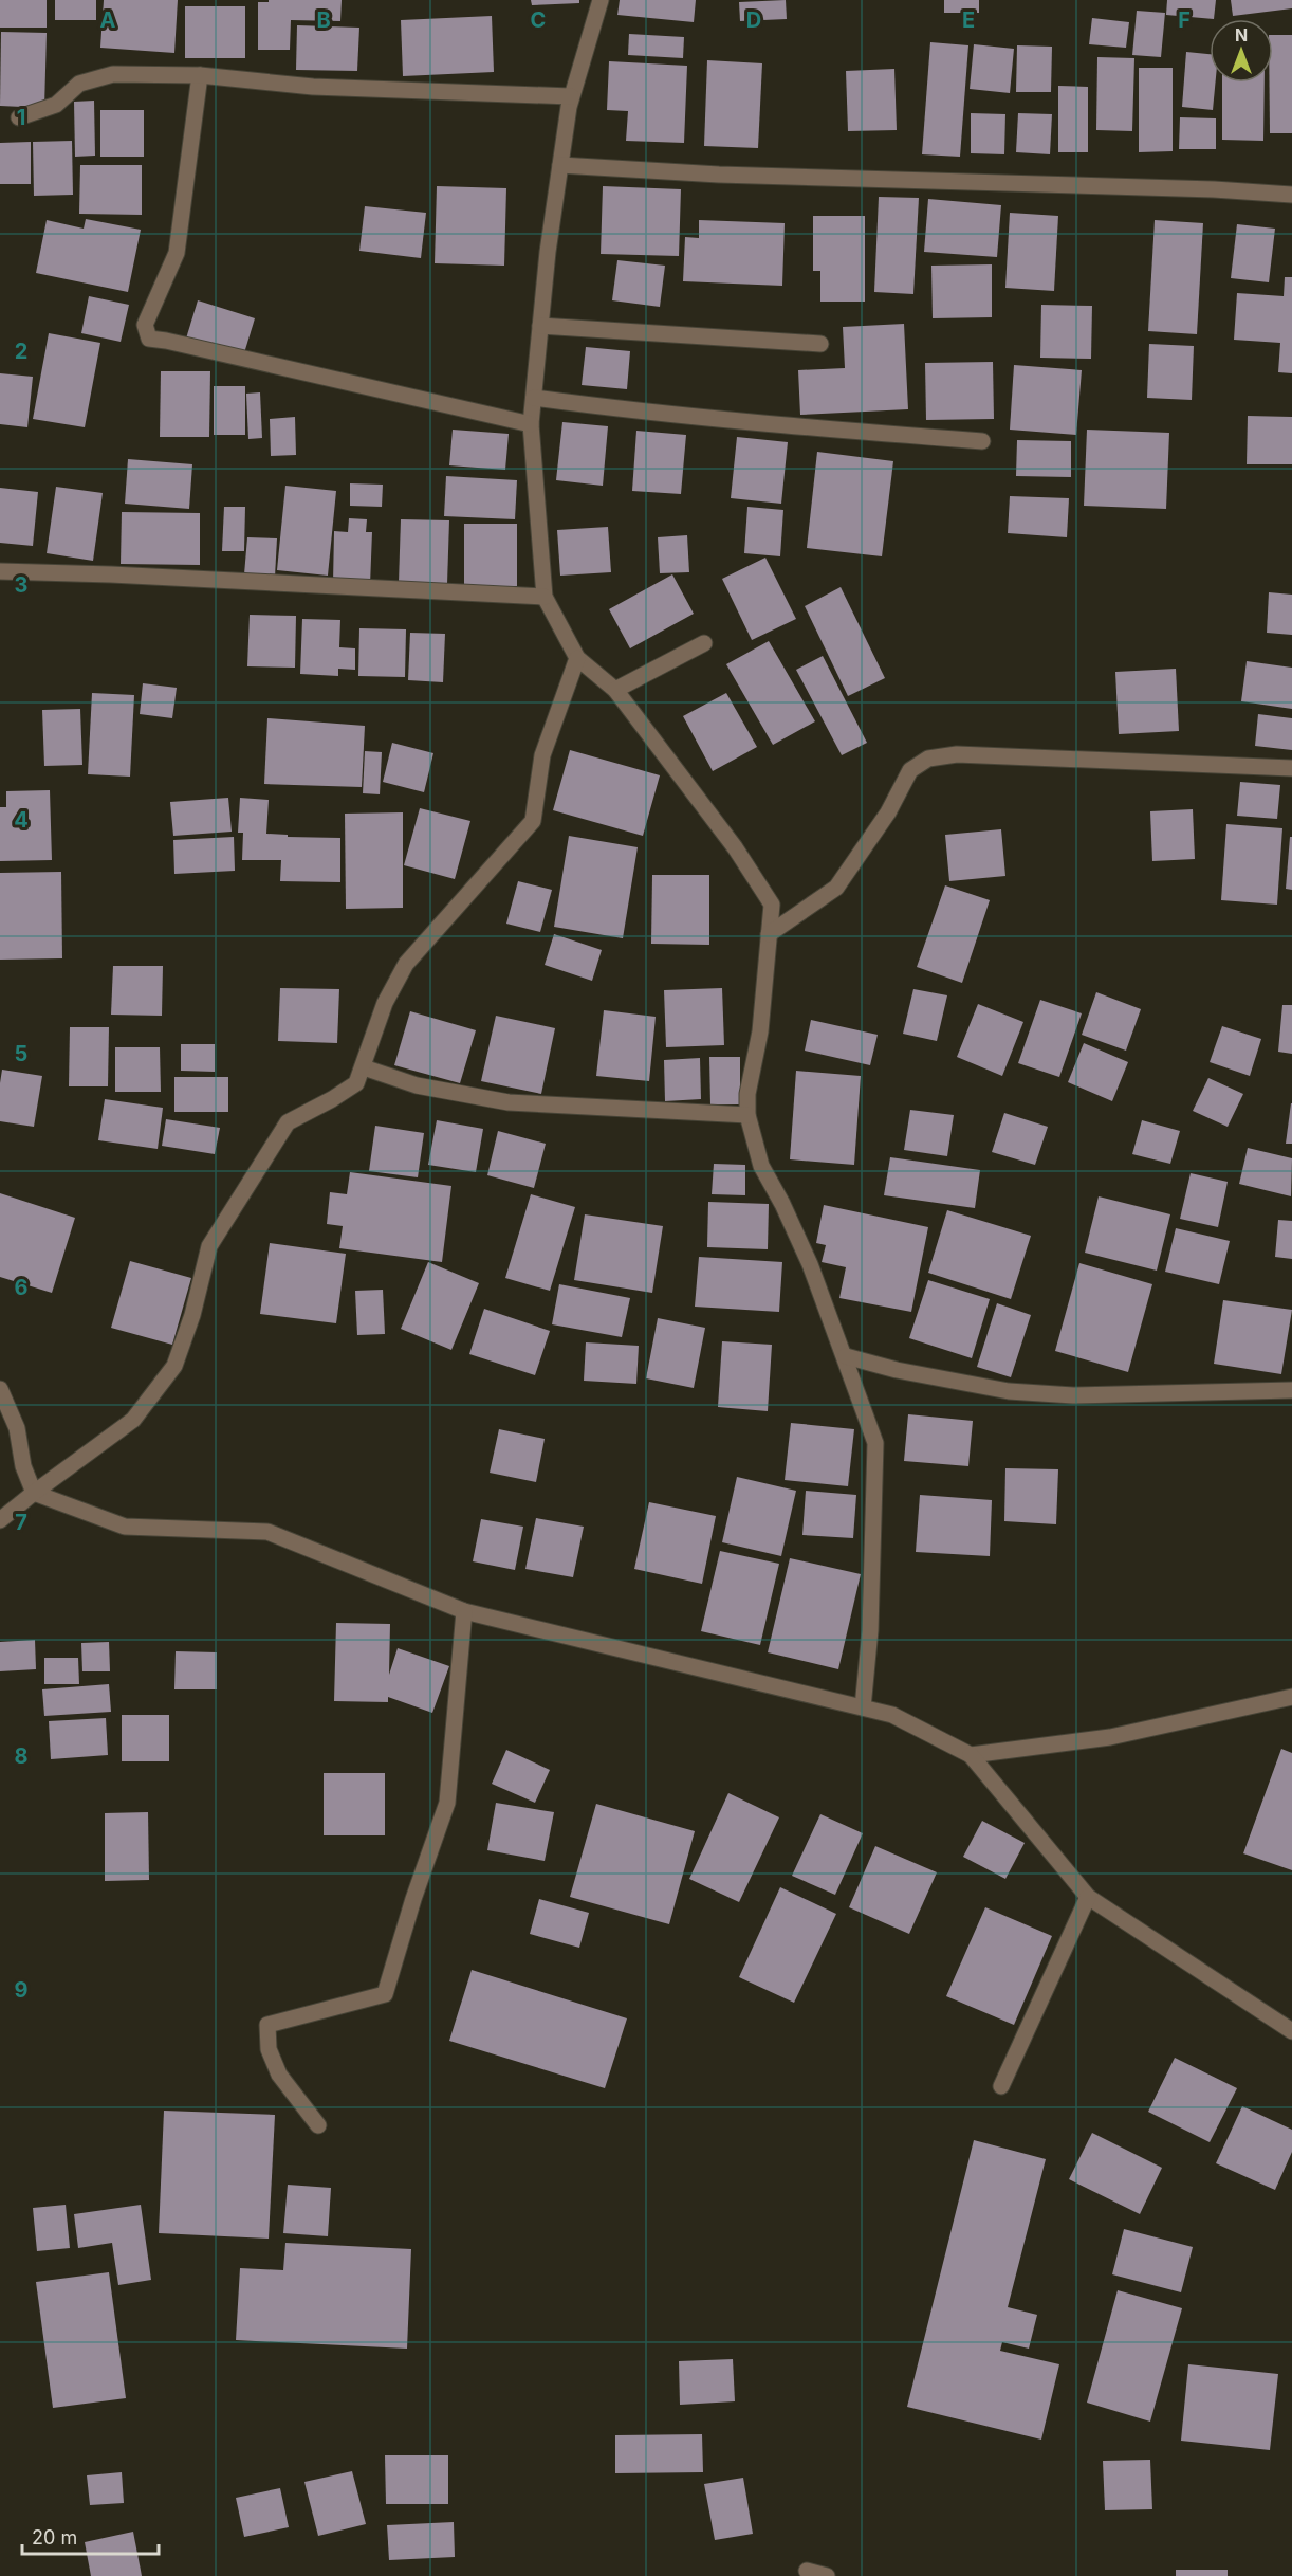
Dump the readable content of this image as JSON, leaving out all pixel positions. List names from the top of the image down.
{
  "scale_bar": "20 m",
  "north": "top",
  "grid": {
    "columns": [
      "A",
      "B",
      "C",
      "D",
      "E",
      "F"
    ],
    "rows": [
      "1",
      "2",
      "3",
      "4",
      "5",
      "6",
      "7",
      "8",
      "9"
    ]
  }
}
